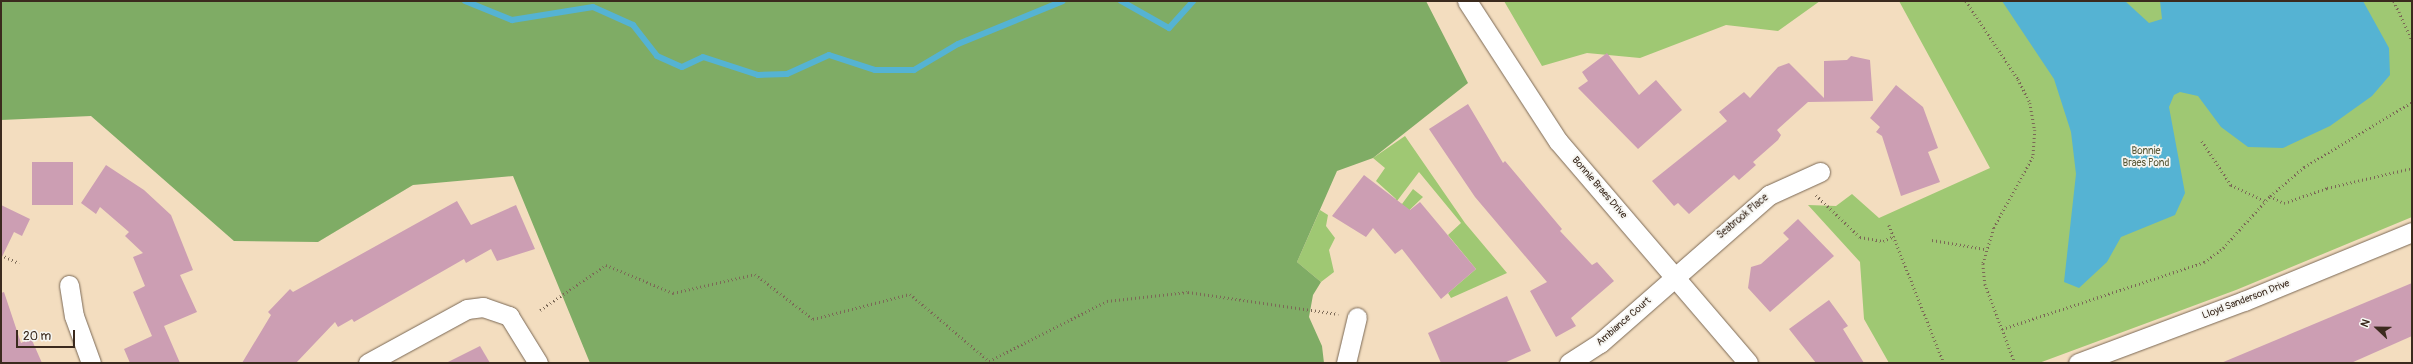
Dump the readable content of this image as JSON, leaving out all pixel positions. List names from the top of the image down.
{
  "streets": {
    "street": [
      "Bonnie Braes Drive",
      "Seabrook Place",
      "Lloyd Sanderson Drive",
      "Ambiance Court"
    ]
  },
  "crossings": [
    ["Bonnie Braes Drive", "Seabrook Place"],
    ["Bonnie Braes Drive", "Ambiance Court"],
    ["Seabrook Place", "Ambiance Court"]
  ],
  "parks": ["Bonnie Braes Pond"],
  "scale_bar": "20 m",
  "north": "left"
}
